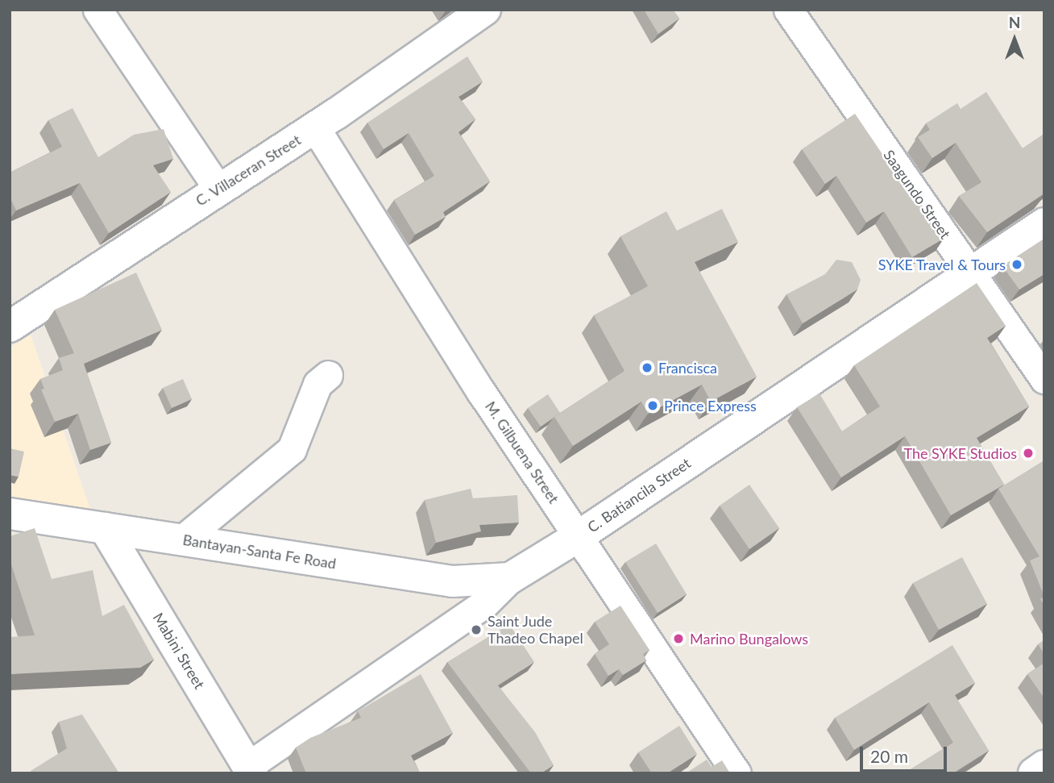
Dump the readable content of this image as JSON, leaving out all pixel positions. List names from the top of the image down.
{
  "streets": {
    "main road": [
      "C. Villaceran Street",
      "C. Batiancila Street",
      "Bantayan-Santa Fe Road",
      "Mabini Street"
    ],
    "street": ["Saagundo Street", "M. Gilbuena Street"]
  },
  "crossings": [
    ["C. Villaceran Street", "M. Gilbuena Street"],
    ["Saagundo Street", "C. Batiancila Street"],
    ["M. Gilbuena Street", "C. Batiancila Street"],
    ["C. Batiancila Street", "Bantayan-Santa Fe Road"],
    ["C. Batiancila Street", "Mabini Street"],
    ["Bantayan-Santa Fe Road", "Mabini Street"]
  ],
  "places": [
    "SYKE Travel & Tours",
    "Francisca",
    "Prince Express",
    "The SYKE Studios",
    "Saint Jude Thadeo Chapel",
    "Marino Bungalows"
  ],
  "scale_bar": "20 m",
  "north": "top"
}
